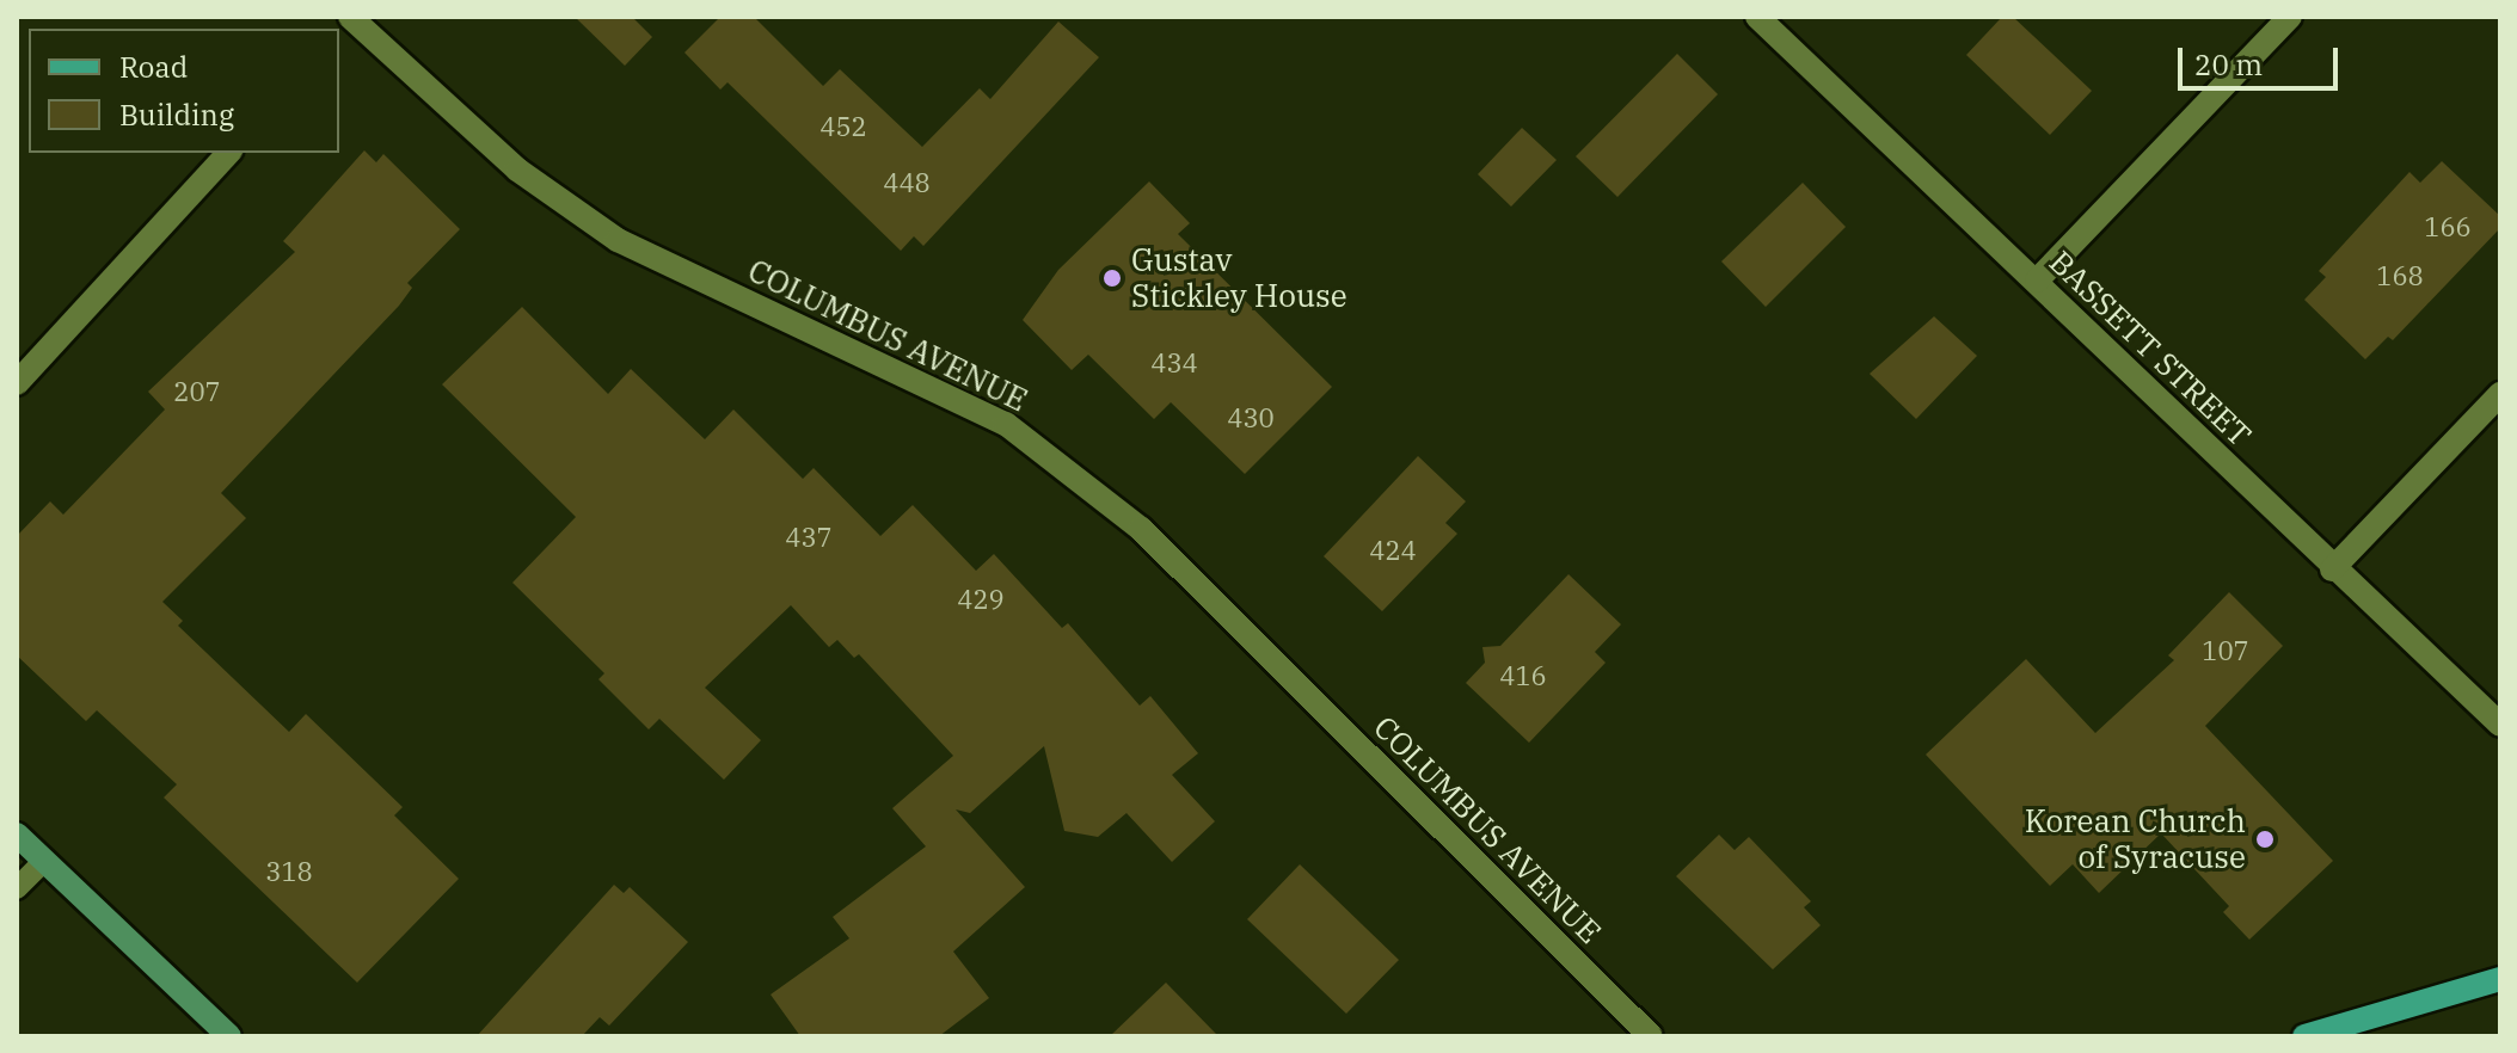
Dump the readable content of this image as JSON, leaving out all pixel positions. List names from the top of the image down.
{
  "streets": {
    "street": ["COLUMBUS AVENUE", "BASSETT STREET"]
  },
  "places": ["Gustav Stickley House", "Korean Church of Syracuse"],
  "house_numbers": [
    "452",
    "448",
    "166",
    "168",
    "434",
    "207",
    "430",
    "437",
    "424",
    "429",
    "107",
    "416",
    "318"
  ],
  "legend": ["Road", "Building"],
  "scale_bar": "20 m"
}
